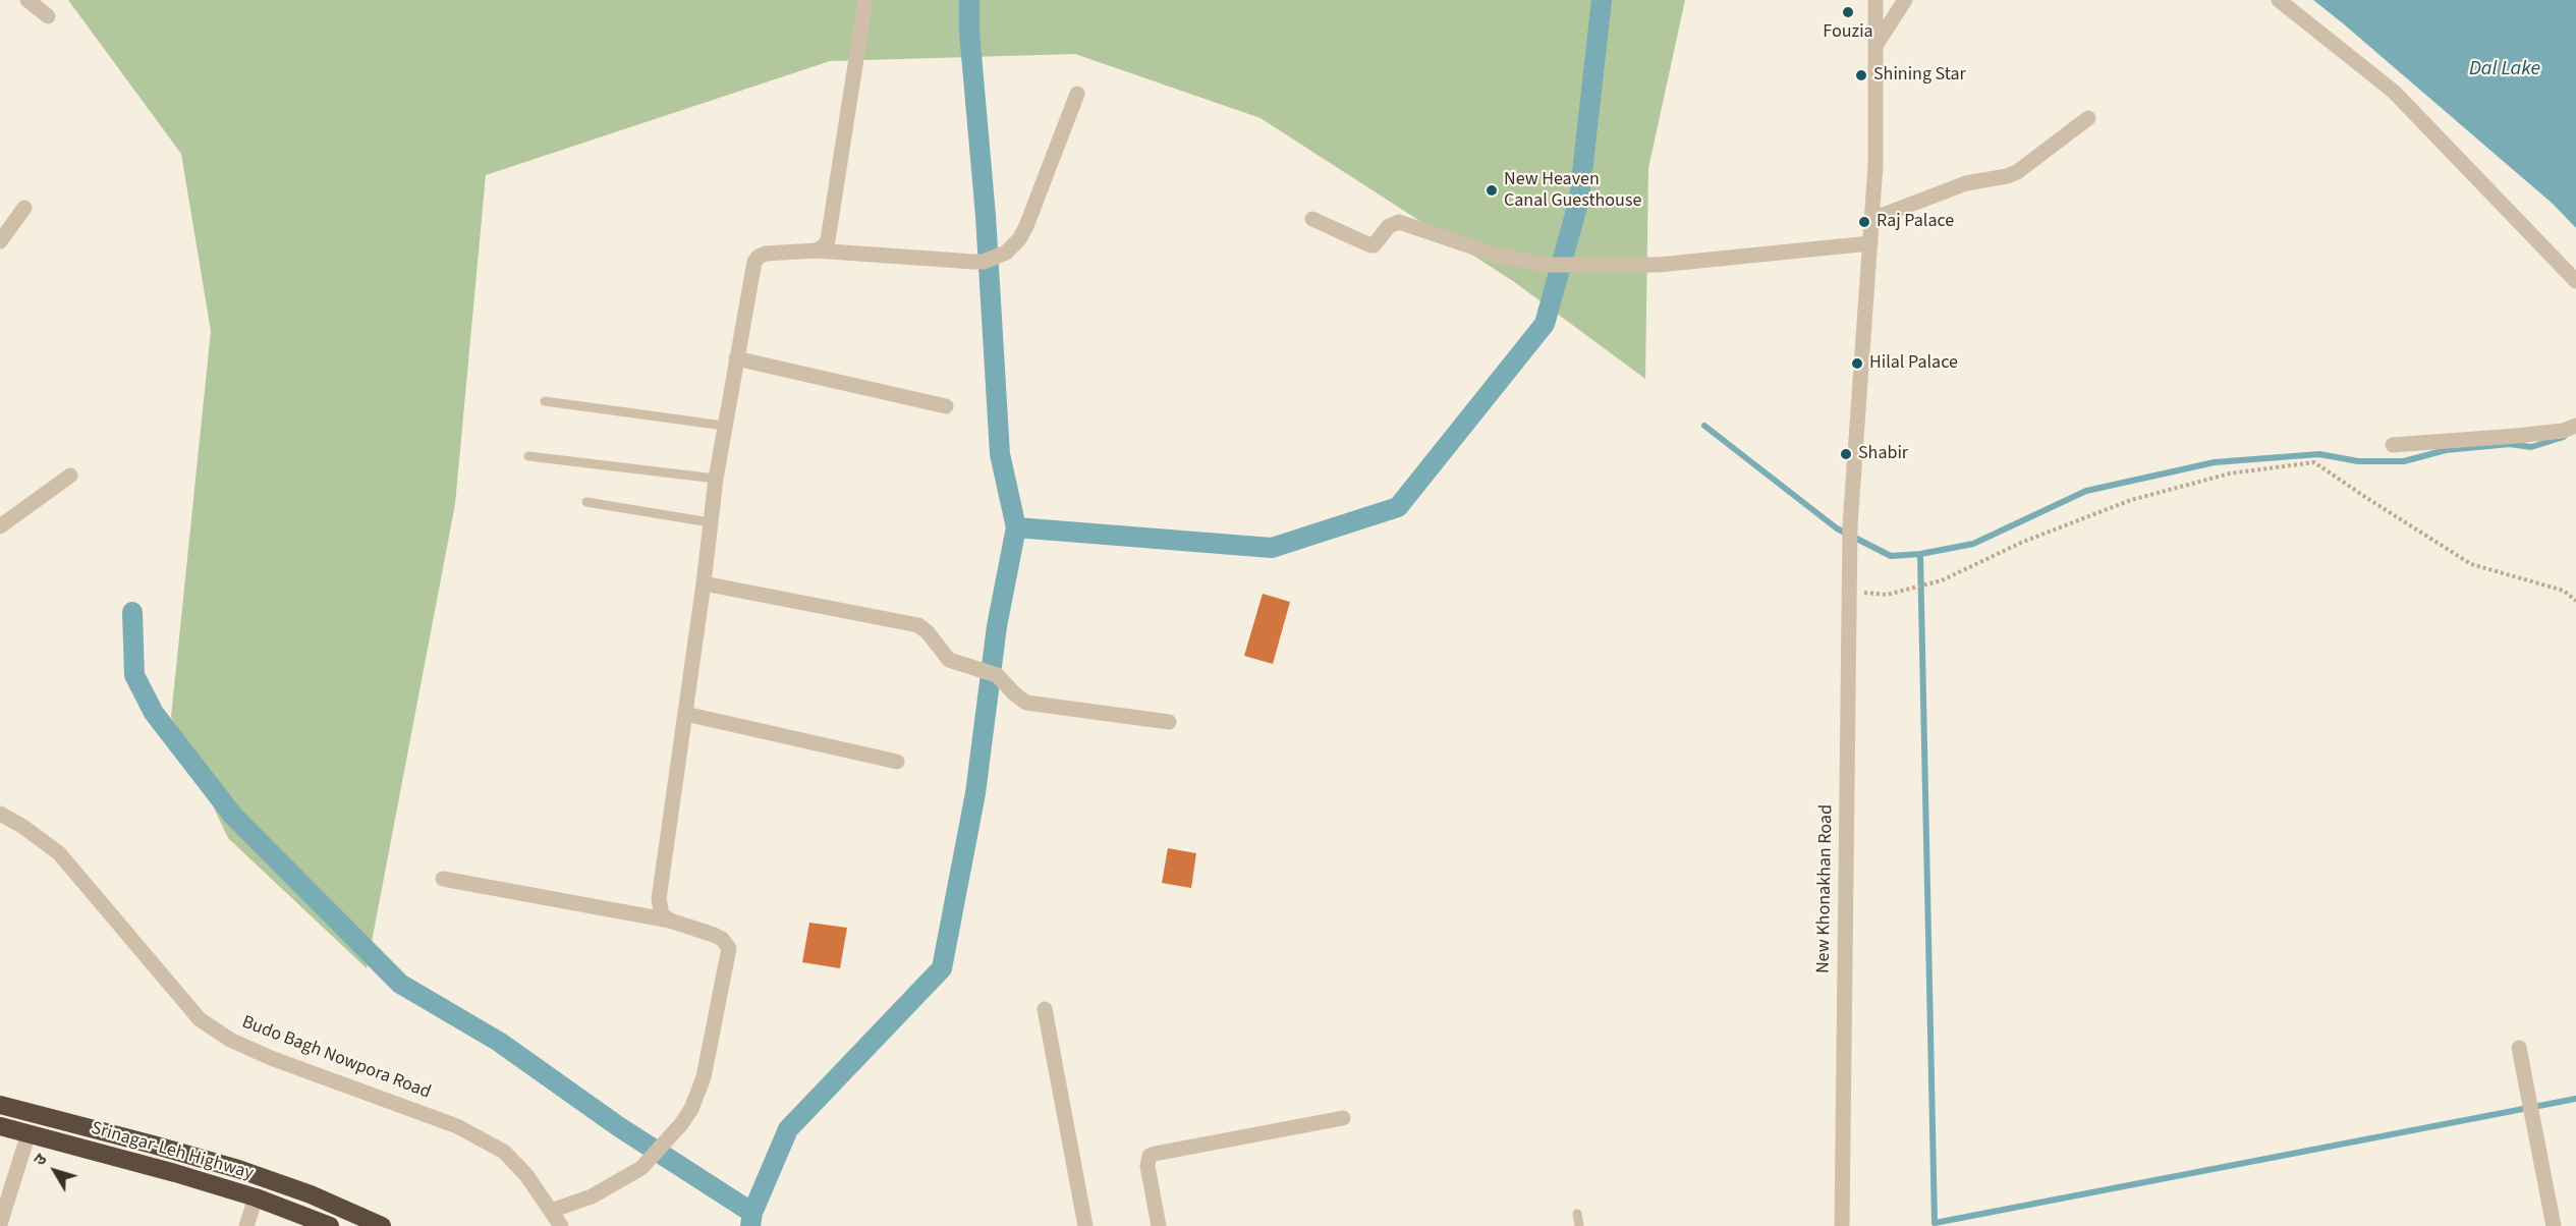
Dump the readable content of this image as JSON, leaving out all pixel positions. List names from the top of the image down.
{
  "streets": {
    "highway": ["Srinagar-Leh Highway"],
    "street": ["New Khonakhan Road", "Budo Bagh Nowpora Road"]
  },
  "water": ["Dal Lake"],
  "places": [
    "Fouzia",
    "Shining Star",
    "New Heaven Canal Guesthouse",
    "Raj Palace",
    "Hilal Palace",
    "Shabir"
  ],
  "north": "top left"
}
